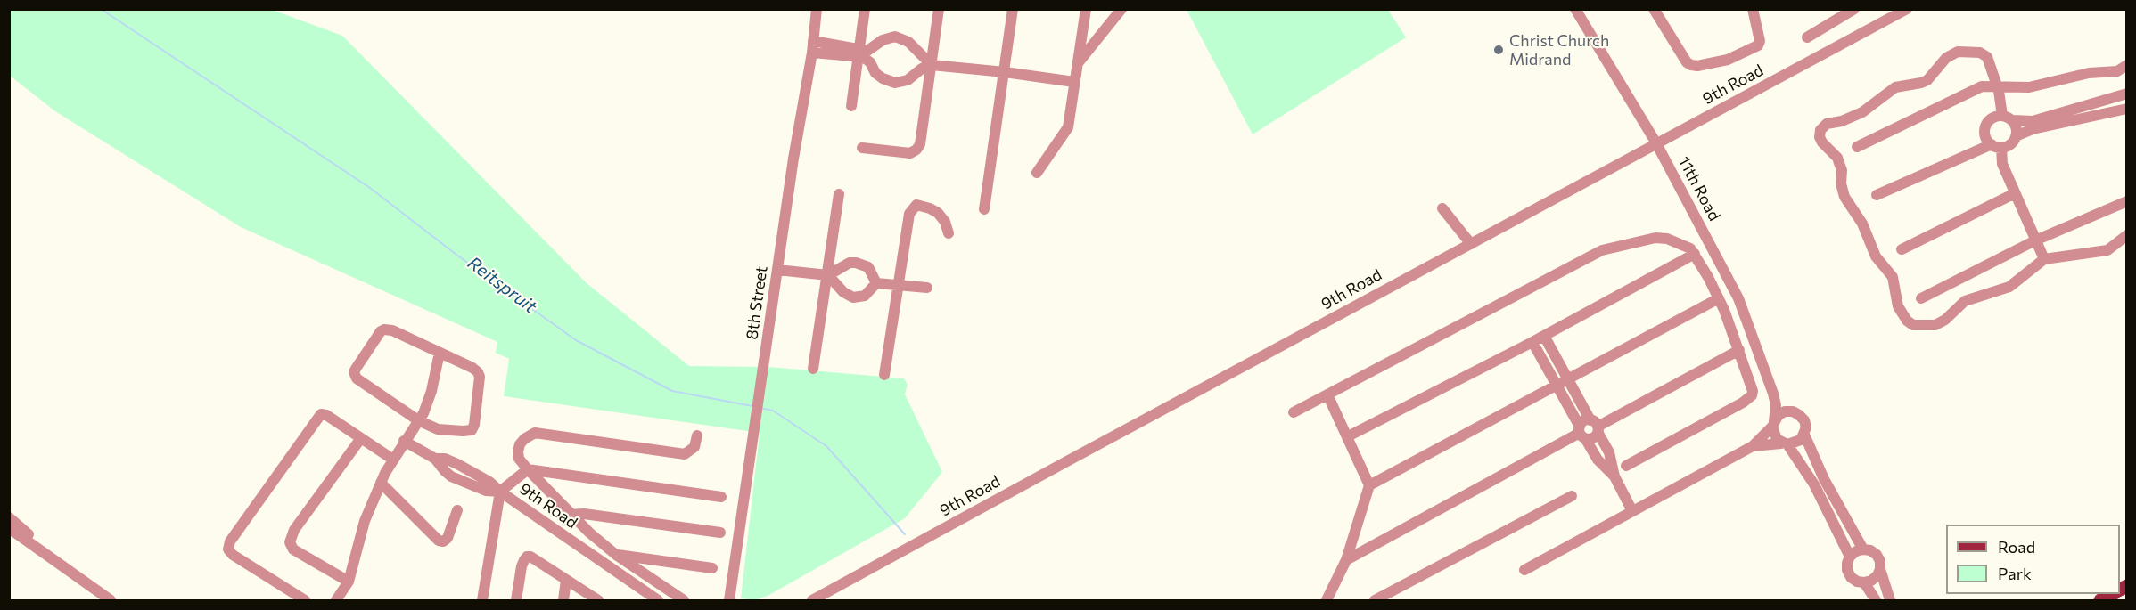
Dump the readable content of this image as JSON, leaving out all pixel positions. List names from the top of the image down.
{
  "streets": {
    "street": ["9th Road", "11th Road", "8th Street"]
  },
  "crossings": [
    ["9th Road", "11th Road"]
  ],
  "water": ["Reitspruit"],
  "places": ["Christ Church Midrand"],
  "legend": ["Road", "Park"]
}
